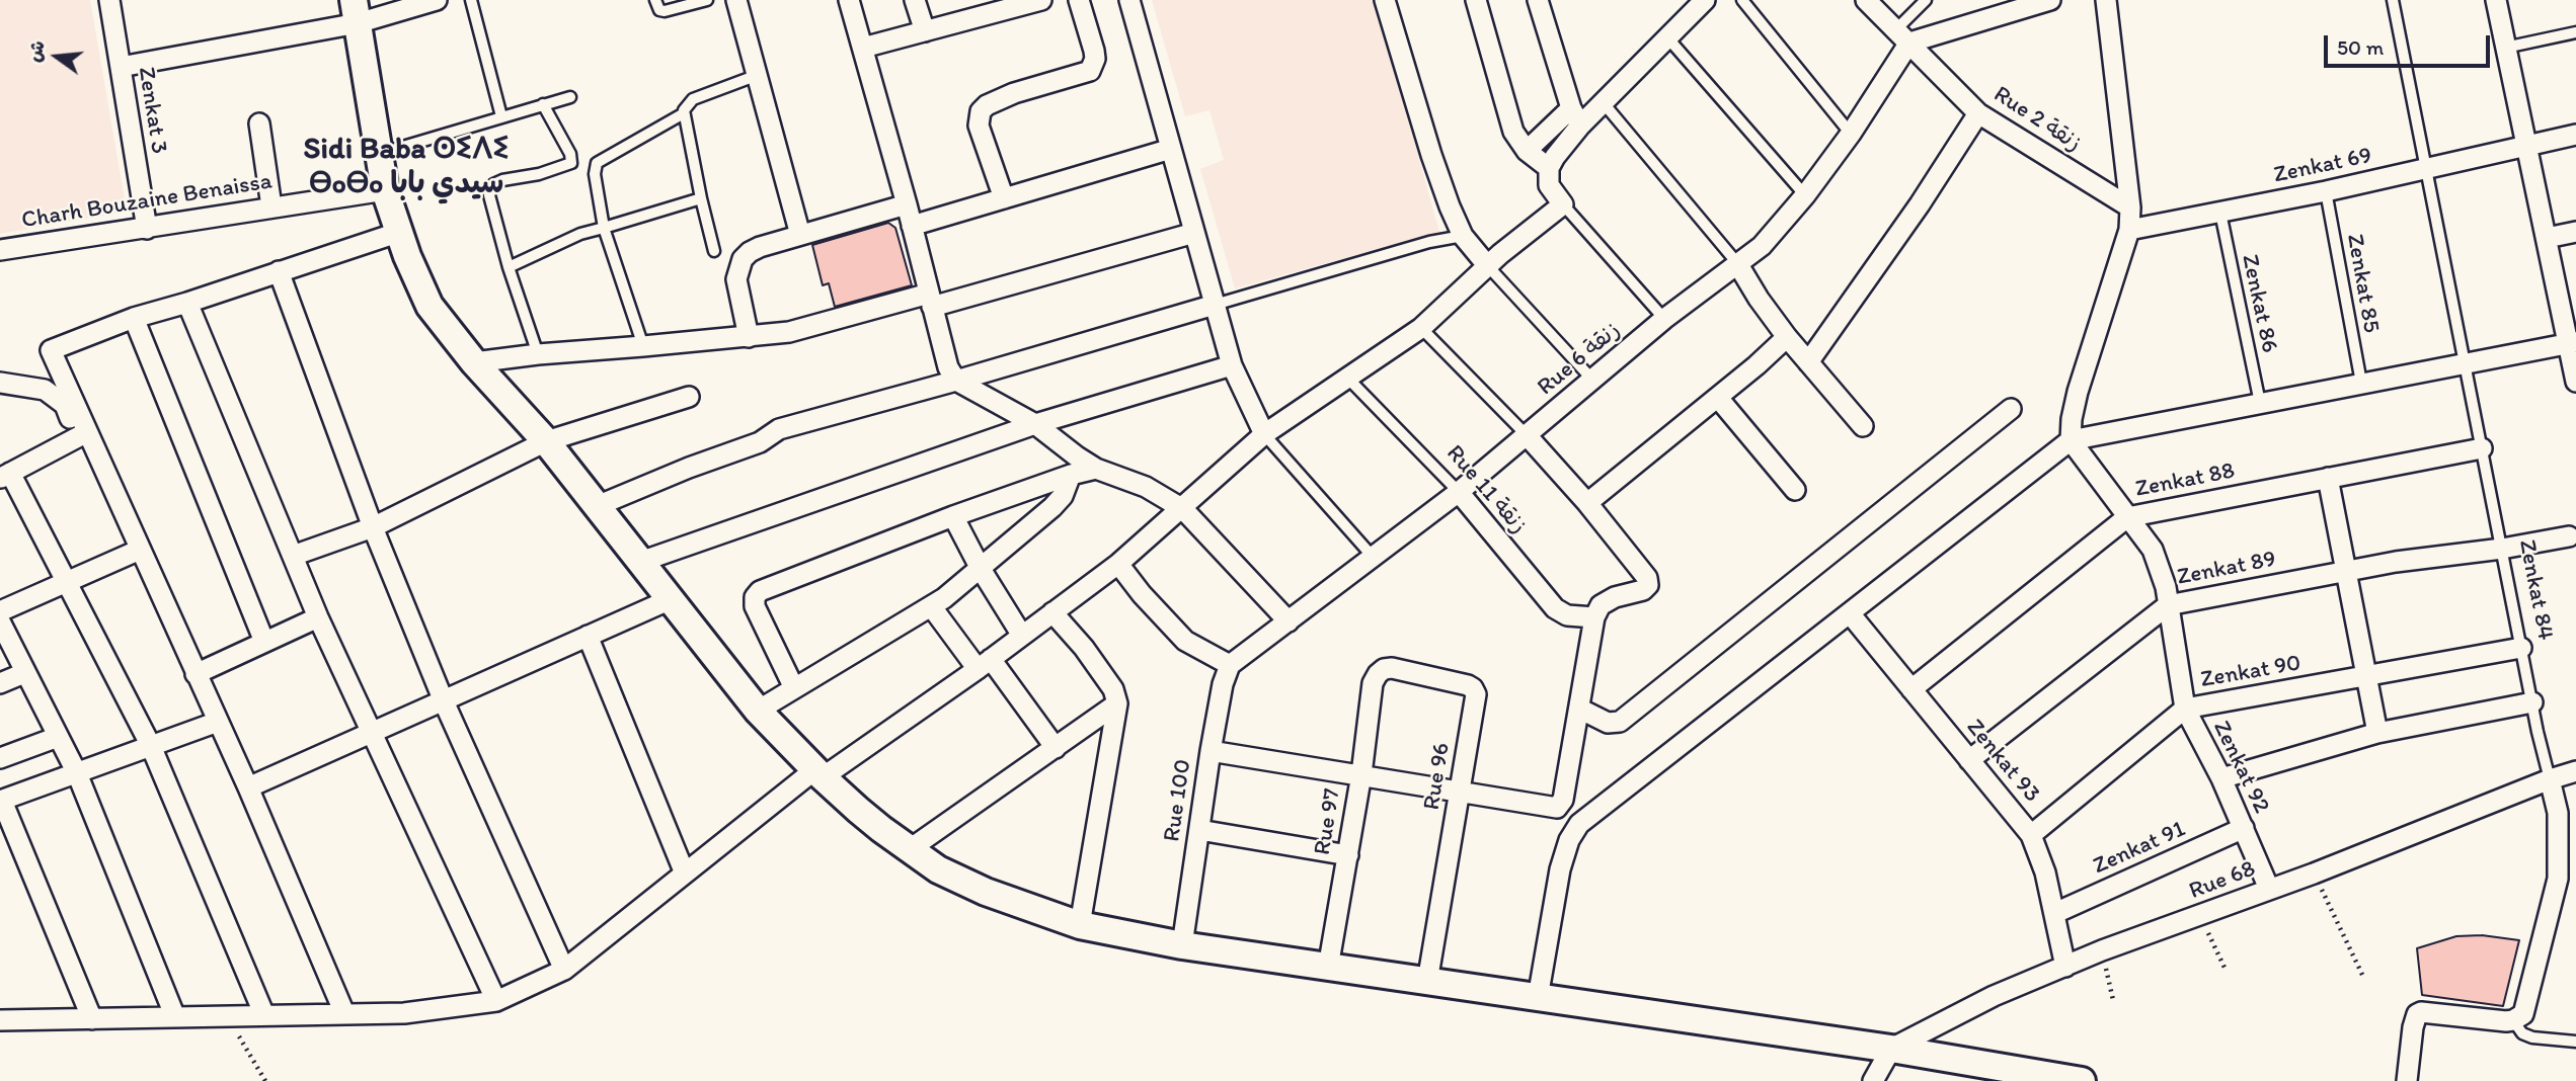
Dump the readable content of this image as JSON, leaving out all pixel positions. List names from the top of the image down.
{
  "streets": {
    "street": [
      "Zenkat 3",
      "Rue 2 زنقة",
      "Zenkat 69",
      "Charh Bouzaine Benaissa",
      "Rue 6 زنقة",
      "Zenkat 88",
      "Rue 11 زنقة",
      "Zenkat 89",
      "Zenkat 84",
      "Zenkat 90",
      "Zenkat 93",
      "Zenkat 92",
      "Rue 96",
      "Rue 100",
      "Rue 97",
      "Zenkat 91",
      "Rue 68"
    ],
    "lane": ["Zenkat 85", "Zenkat 86"]
  },
  "crossings": [
    ["Zenkat 3", "Charh Bouzaine Benaissa"],
    ["Rue 2 زنقة", "Rue 6 زنقة"],
    ["Zenkat 69", "Zenkat 85"],
    ["Zenkat 69", "Zenkat 86"],
    ["Zenkat 69", "Zenkat 84"],
    ["Rue 6 زنقة", "Rue 11 زنقة"],
    ["Rue 6 زنقة", "Rue 100"],
    ["Zenkat 88", "Zenkat 84"],
    ["Zenkat 88", "Zenkat 93"],
    ["Zenkat 88", "Zenkat 92"],
    ["Zenkat 89", "Zenkat 84"],
    ["Zenkat 89", "Zenkat 93"],
    ["Zenkat 89", "Zenkat 92"],
    ["Zenkat 84", "Zenkat 90"],
    ["Zenkat 84", "Rue 68"],
    ["Zenkat 90", "Zenkat 93"],
    ["Zenkat 90", "Zenkat 92"],
    ["Zenkat 93", "Zenkat 91"],
    ["Zenkat 93", "Rue 68"],
    ["Zenkat 92", "Zenkat 91"],
    ["Zenkat 92", "Rue 68"],
    ["Rue 96", "Rue 97"]
  ],
  "districts": ["Sidi Baba ⵙⵉⴷⵉ ⴱⴰⴱⴰ سيدي بابا"],
  "scale_bar": "50 m",
  "north": "left"
}
